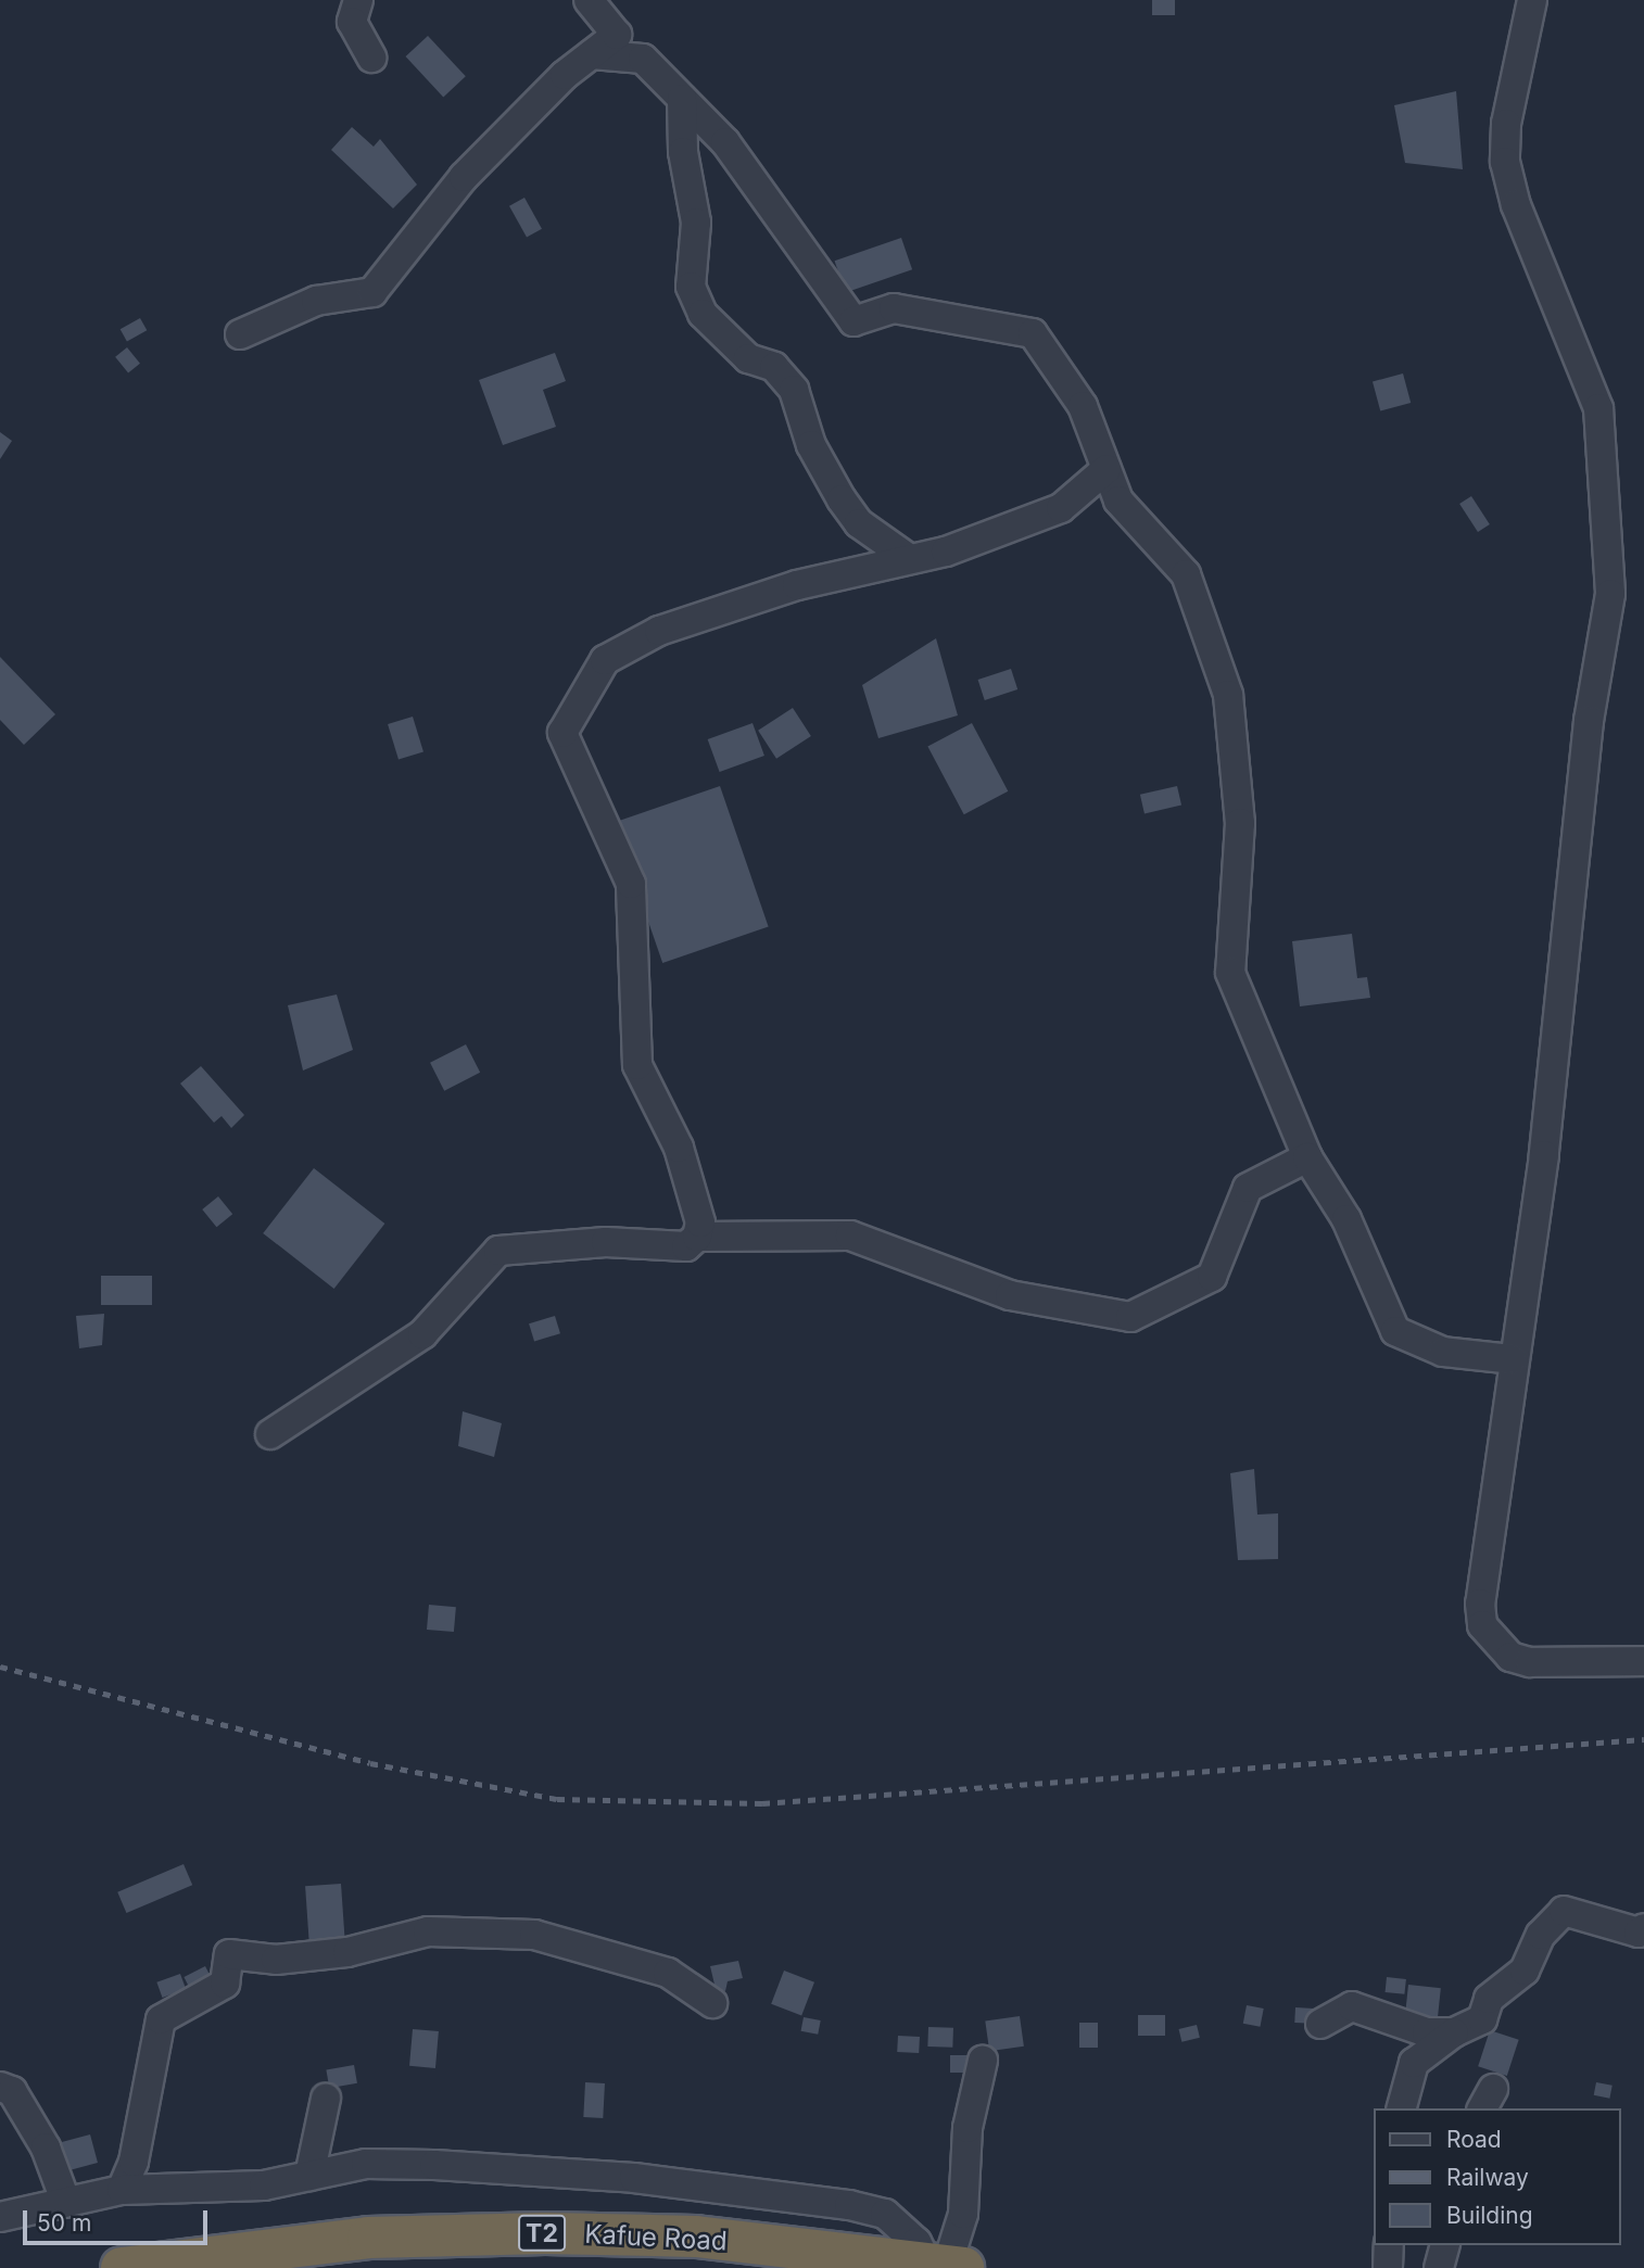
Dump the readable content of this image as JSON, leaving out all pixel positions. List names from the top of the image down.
{
  "streets": {
    "highway": ["T2", "Kafue Road"]
  },
  "legend": ["Road", "Railway", "Building"],
  "scale_bar": "50 m"
}
